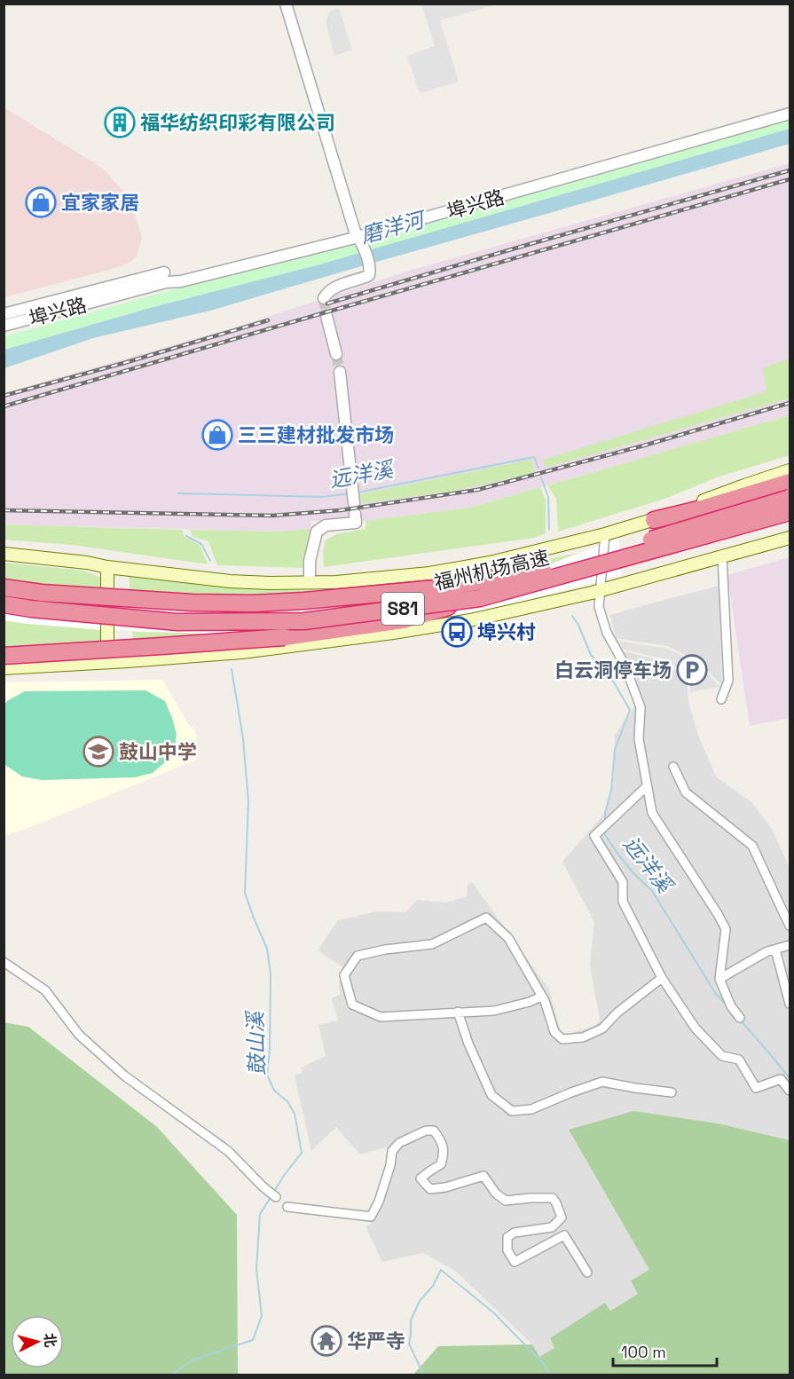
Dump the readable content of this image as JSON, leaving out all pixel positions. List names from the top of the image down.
{
  "streets": {
    "highway": ["福州机场高速", "S81"],
    "street": ["埠兴路"]
  },
  "water": ["磨洋河", "远洋溪", "鼓山溪"],
  "places": {
    "building": ["福华纺织印彩有限公司"],
    "shop": ["宜家家居", "三三建材批发市场"],
    "bus stop": ["埠兴村"],
    "parking": ["白云洞停车场"],
    "school or university": ["鼓山中学"],
    "temple": ["华严寺"]
  },
  "scale_bar": "100 m",
  "north": "right"
}
